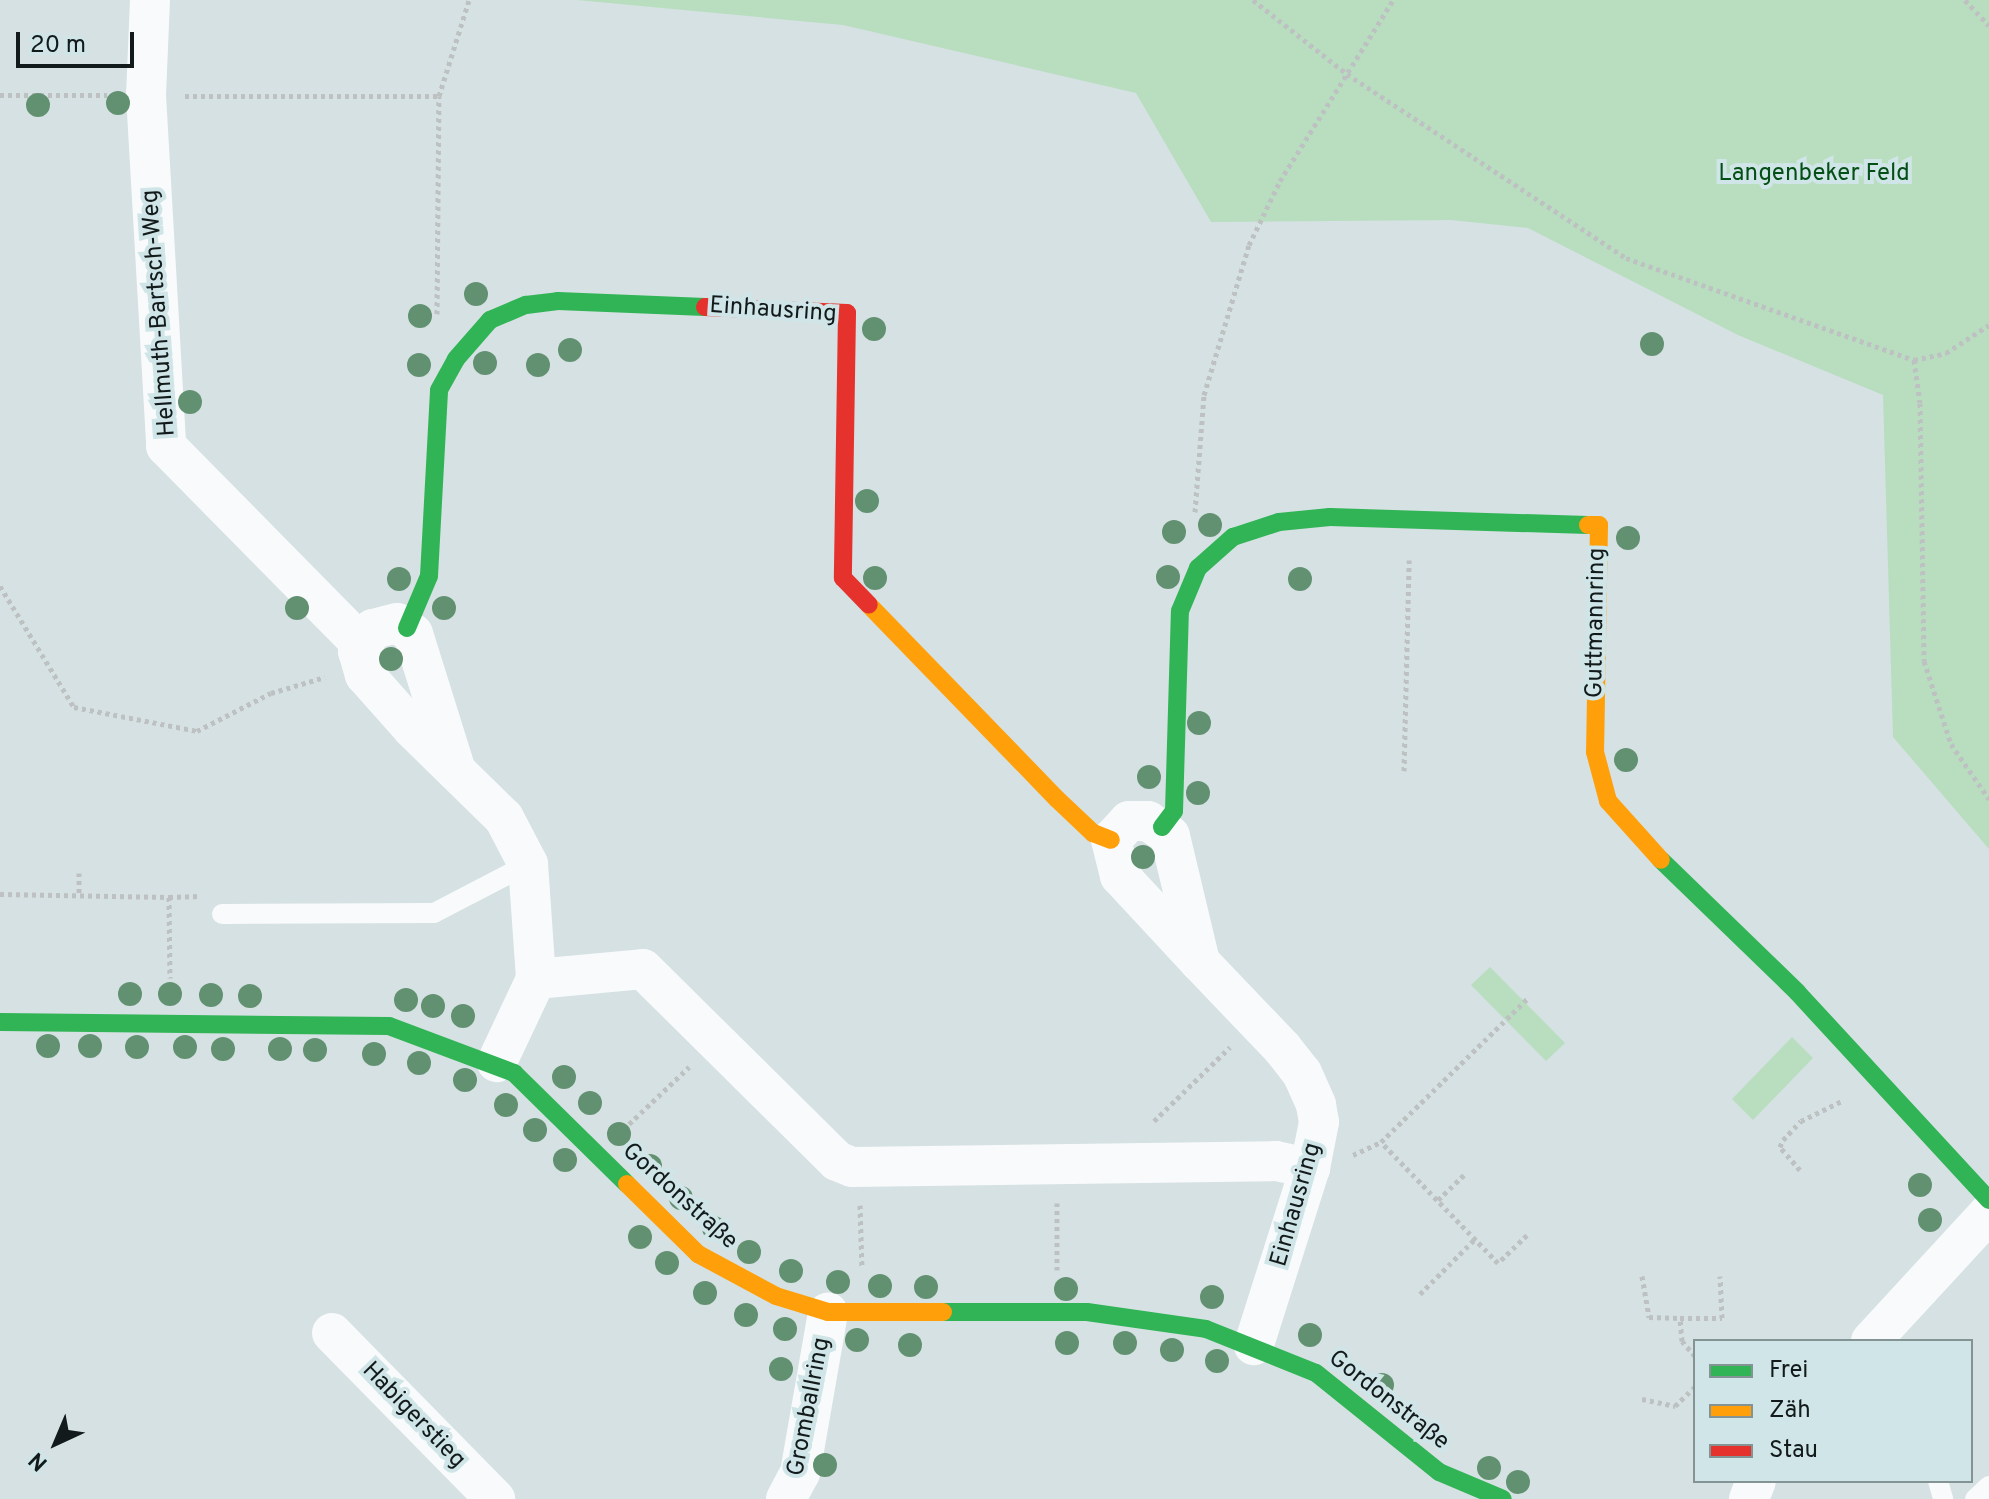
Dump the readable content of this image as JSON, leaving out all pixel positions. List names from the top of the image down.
{
  "streets": {
    "street": [
      "Einhausring",
      "Hellmuth-Bartsch-Weg",
      "Guttmannring",
      "Gordonstraße",
      "Gromballring",
      "Habigerstieg"
    ]
  },
  "crossings": [
    ["Einhausring", "Gordonstraße"],
    ["Hellmuth-Bartsch-Weg", "Gordonstraße"],
    ["Gordonstraße", "Gromballring"]
  ],
  "parks": ["Langenbeker Feld"],
  "legend": ["Frei", "Zäh", "Stau"],
  "scale_bar": "20 m",
  "north": "bottom left"
}
